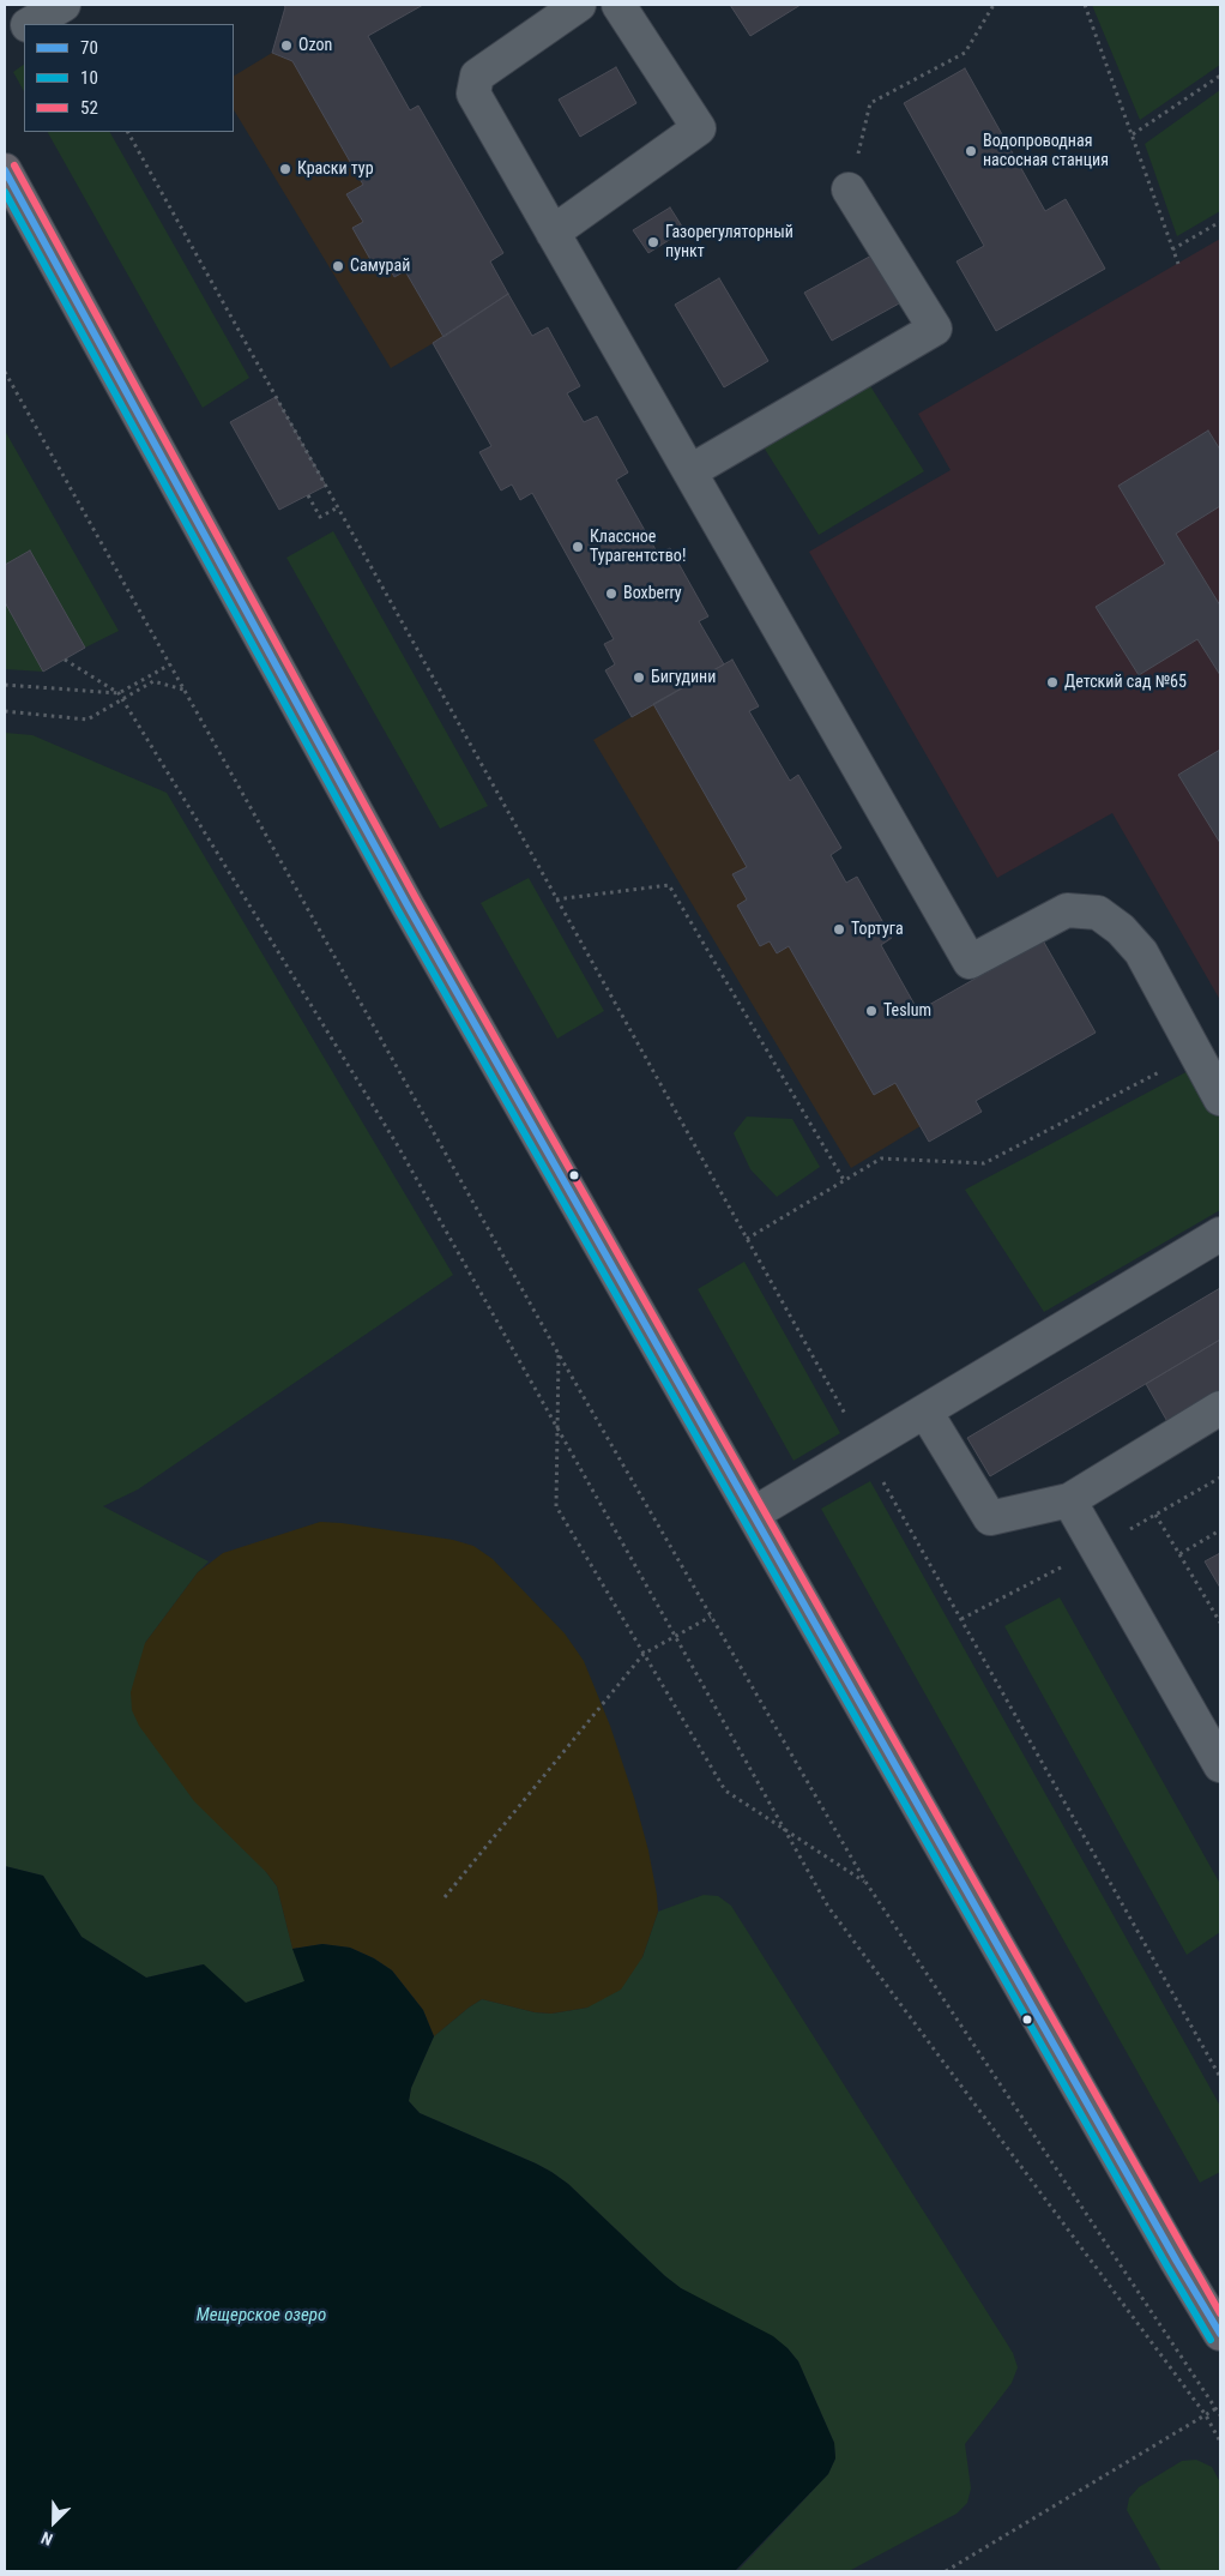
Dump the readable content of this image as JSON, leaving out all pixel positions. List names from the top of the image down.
{
  "water": ["Мещерское озеро"],
  "places": [
    "Ozon",
    "Водопроводная насосная станция",
    "Краски тур",
    "Газорегуляторный пункт",
    "Самурай",
    "Классное Турагентство!",
    "Boxberry",
    "Бигудини",
    "Детский сад №65",
    "Тортуга",
    "Teslum"
  ],
  "lines": ["transit line 52", "transit line 70", "transit line 10"],
  "legend": ["70", "10", "52"],
  "north": "bottom left"
}
